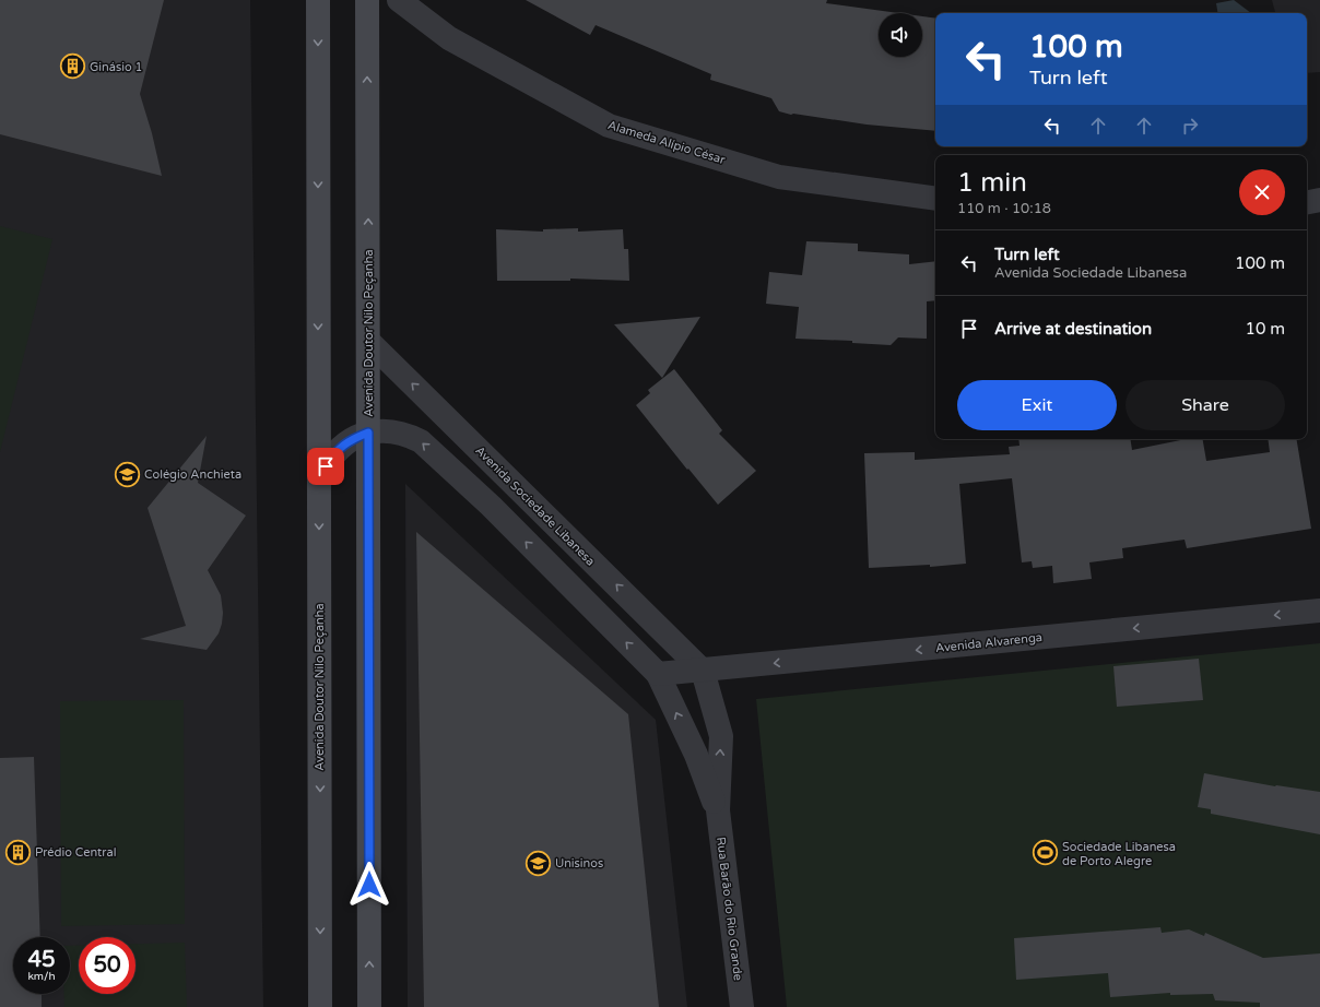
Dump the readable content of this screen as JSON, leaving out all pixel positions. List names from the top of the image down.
{
  "streets": {
    "main road": ["Avenida Doutor Nilo Peçanha"],
    "street": [
      "Alameda Alípio César",
      "Avenida Sociedade Libanesa",
      "Avenida Alvarenga",
      "Rua Barão do Rio Grande"
    ]
  },
  "crossings": [
    ["Avenida Doutor Nilo Peçanha", "Avenida Sociedade Libanesa"],
    ["Avenida Sociedade Libanesa", "Avenida Alvarenga"],
    ["Avenida Sociedade Libanesa", "Rua Barão do Rio Grande"],
    ["Avenida Alvarenga", "Rua Barão do Rio Grande"]
  ],
  "one_way": ["Avenida Alvarenga", "Rua Barão do Rio Grande"],
  "places": {
    "building": ["Ginásio 1", "Prédio Central"],
    "school or university": ["Colégio Anchieta", "Unisinos"],
    "sports": ["Sociedade Libanesa de Porto Alegre"]
  },
  "page": {
    "turn": ["100 m", "Turn left"],
    "heading": ["1 min", "110 m · 10:18"],
    "list": [
      {
        "name": "Turn left",
        "note": "Avenida Sociedade Libanesa",
        "value": "100 m"
      },
      {
        "name": "Arrive at destination",
        "value": "10 m"
      }
    ],
    "buttons": ["Exit", "Share"],
    "speed": "45 km/h",
    "limit": "50"
  }
}
